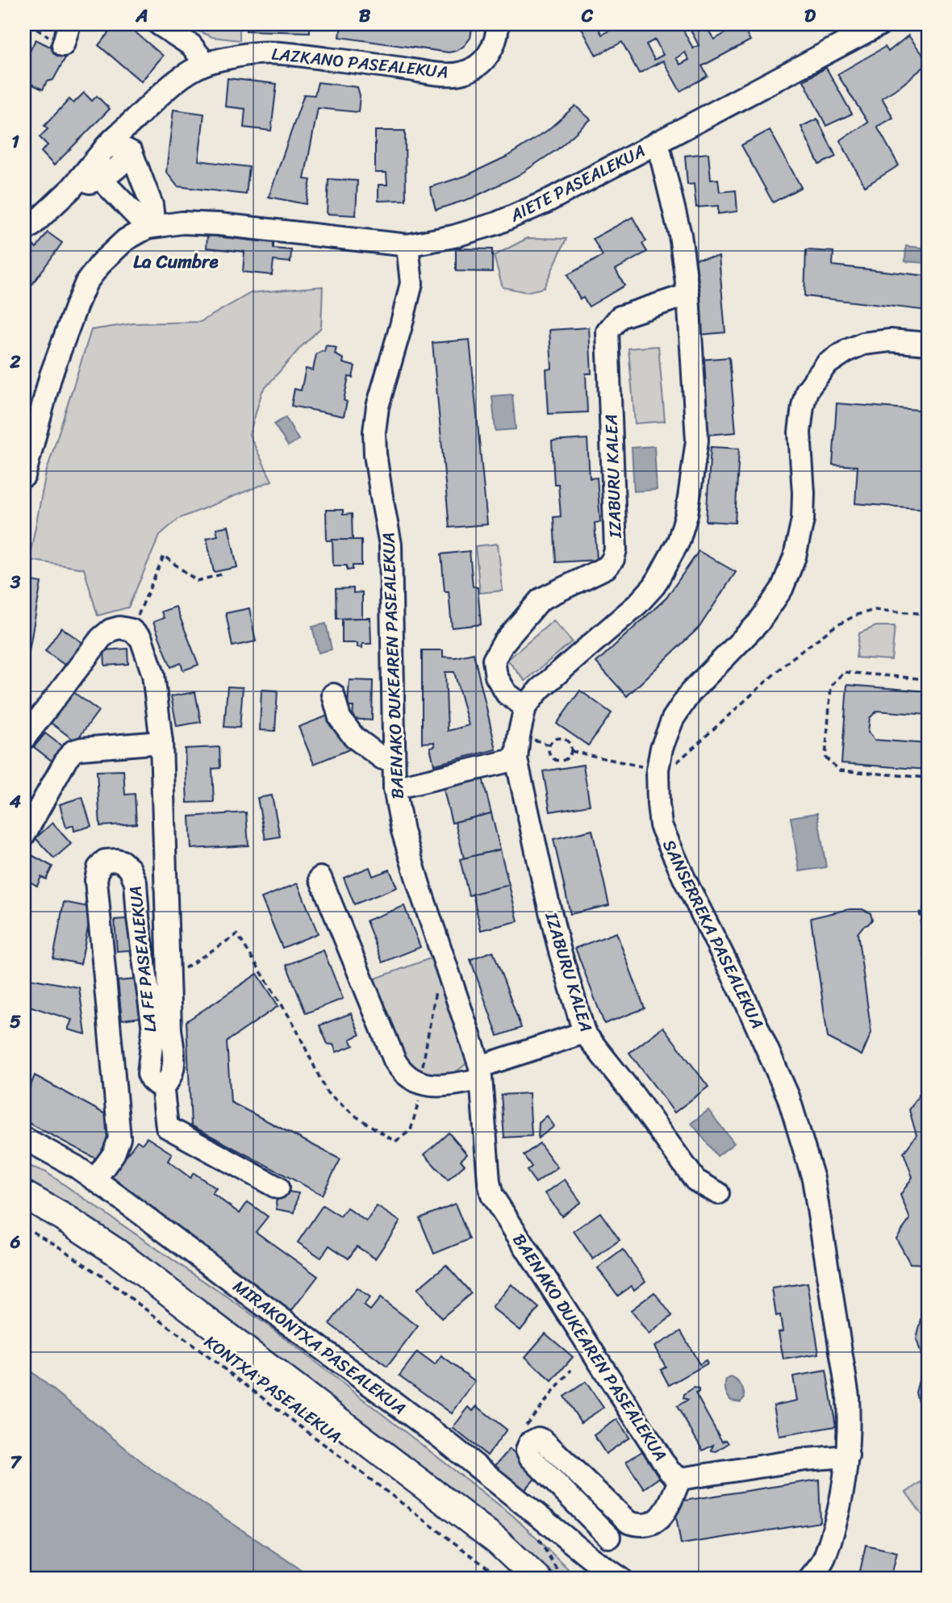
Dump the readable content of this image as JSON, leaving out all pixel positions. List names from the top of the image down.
{
  "streets": {
    "street": [
      "LAZKANO PASEALEKUA",
      "AIETE PASEALEKUA",
      "IZABURU KALEA",
      "BAENAKO DUKEAREN PASEALEKUA",
      "SANSERREKA PASEALEKUA",
      "LA FE PASEALEKUA",
      "MIRAKONTXA PASEALEKUA"
    ],
    "path": ["KONTXA PASEALEKUA"]
  },
  "crossings": [
    ["AIETE PASEALEKUA", "IZABURU KALEA"],
    ["AIETE PASEALEKUA", "BAENAKO DUKEAREN PASEALEKUA"],
    ["LA FE PASEALEKUA", "MIRAKONTXA PASEALEKUA"]
  ],
  "districts": ["La Cumbre"],
  "grid": {
    "columns": [
      "A",
      "B",
      "C",
      "D"
    ],
    "rows": [
      "1",
      "2",
      "3",
      "4",
      "5",
      "6",
      "7"
    ]
  }
}
